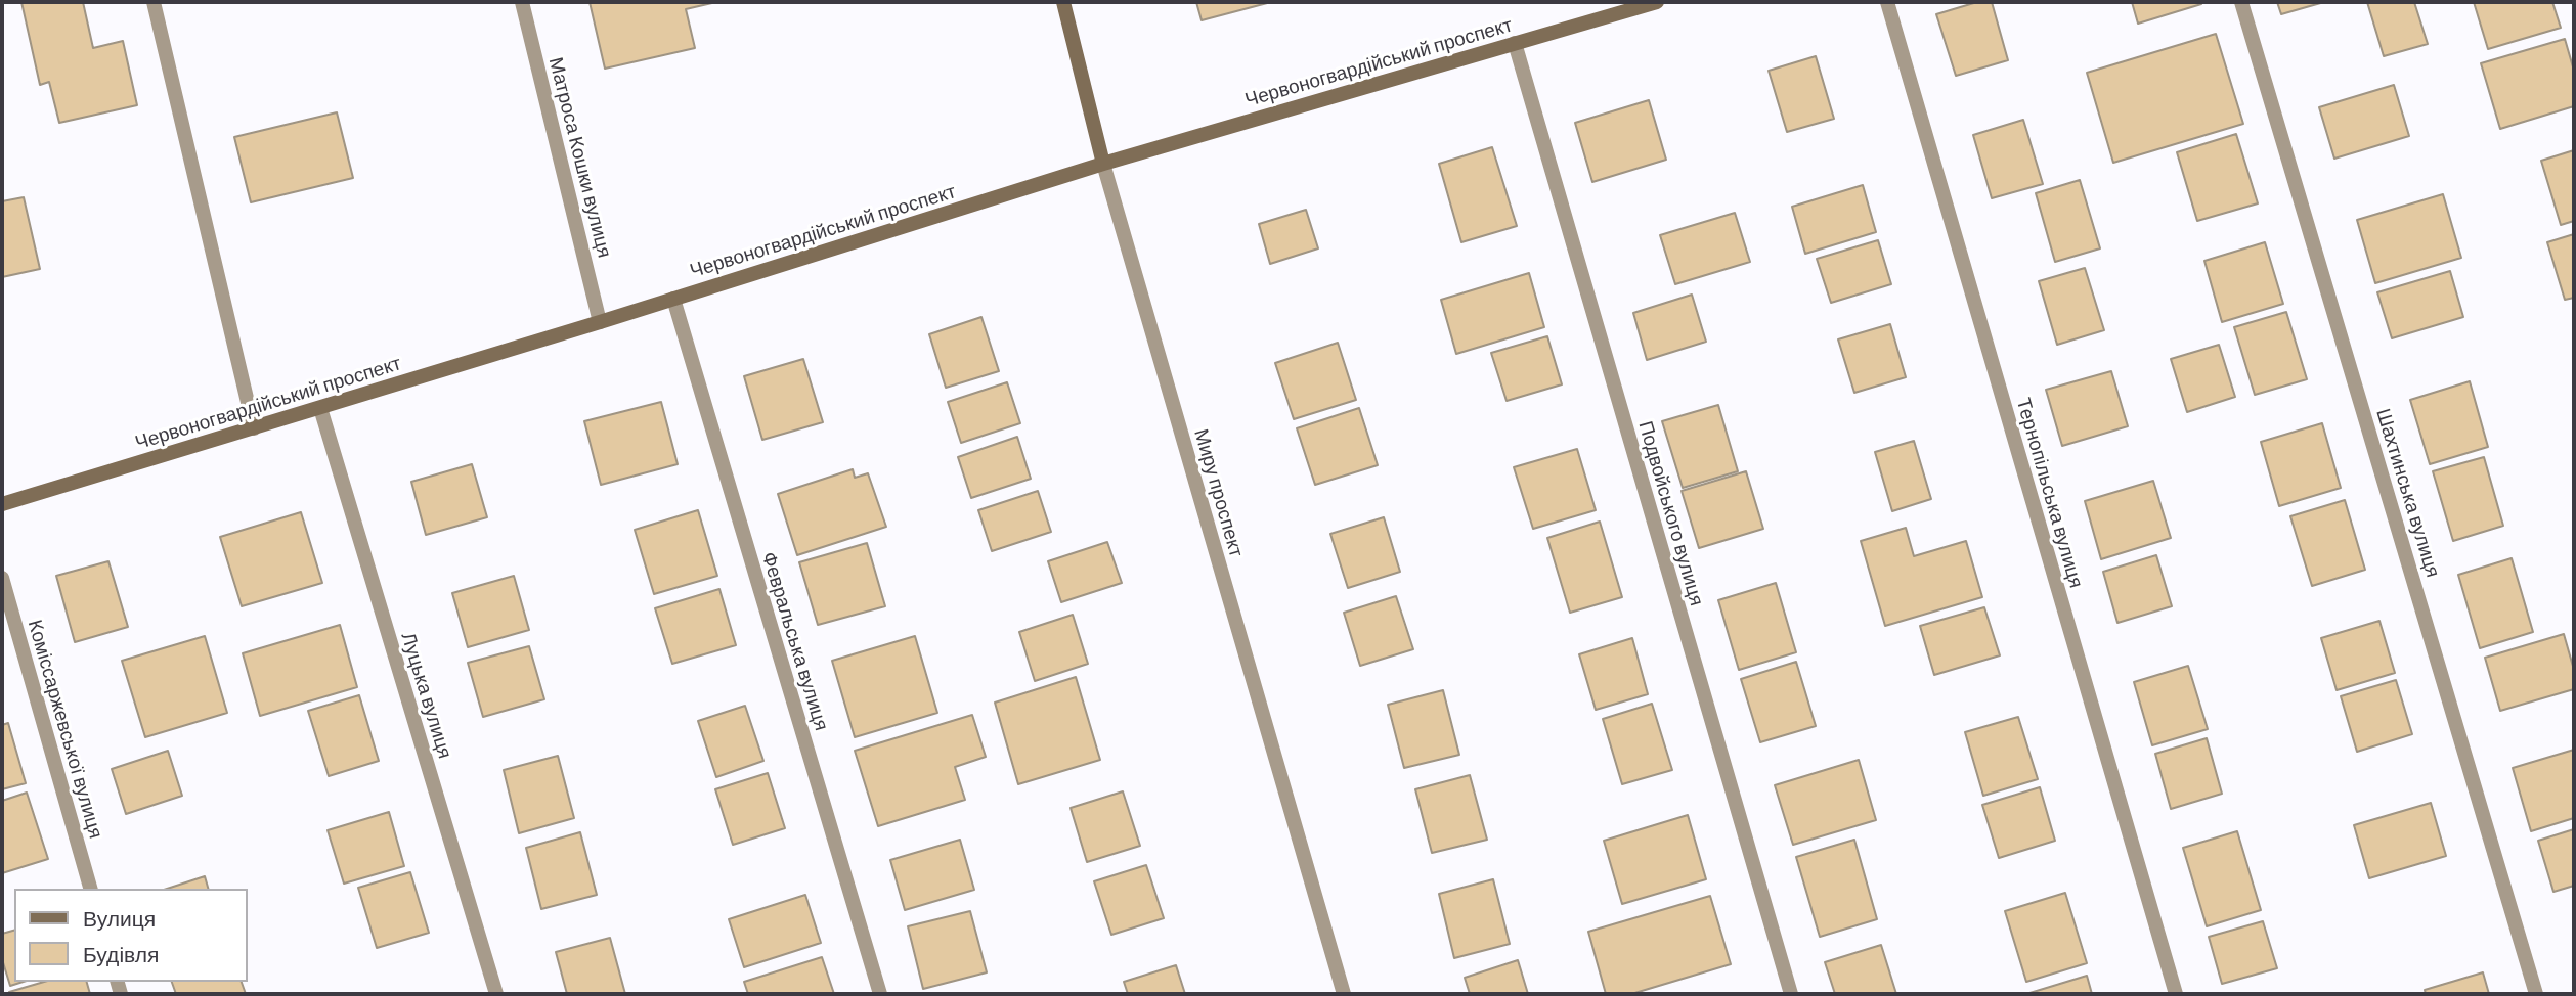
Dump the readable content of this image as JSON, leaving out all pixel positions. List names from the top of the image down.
{
  "streets": {
    "main road": ["Червоногвардійський проспект", "Миру проспект"],
    "street": [
      "Матроса Кошки вулиця",
      "Тернопільська вулиця",
      "Шахтинська вулиця",
      "Подвойського вулиця",
      "Февральська вулиця",
      "Луцька вулиця",
      "Коміссаржевської вулиця"
    ]
  },
  "crossings": [
    ["Червоногвардійський проспект", "Матроса Кошки вулиця"],
    ["Червоногвардійський проспект", "Миру проспект"],
    ["Червоногвардійський проспект", "Подвойського вулиця"],
    ["Червоногвардійський проспект", "Февральська вулиця"],
    ["Червоногвардійський проспект", "Луцька вулиця"]
  ],
  "legend": ["Вулиця", "Будівля"]
}
